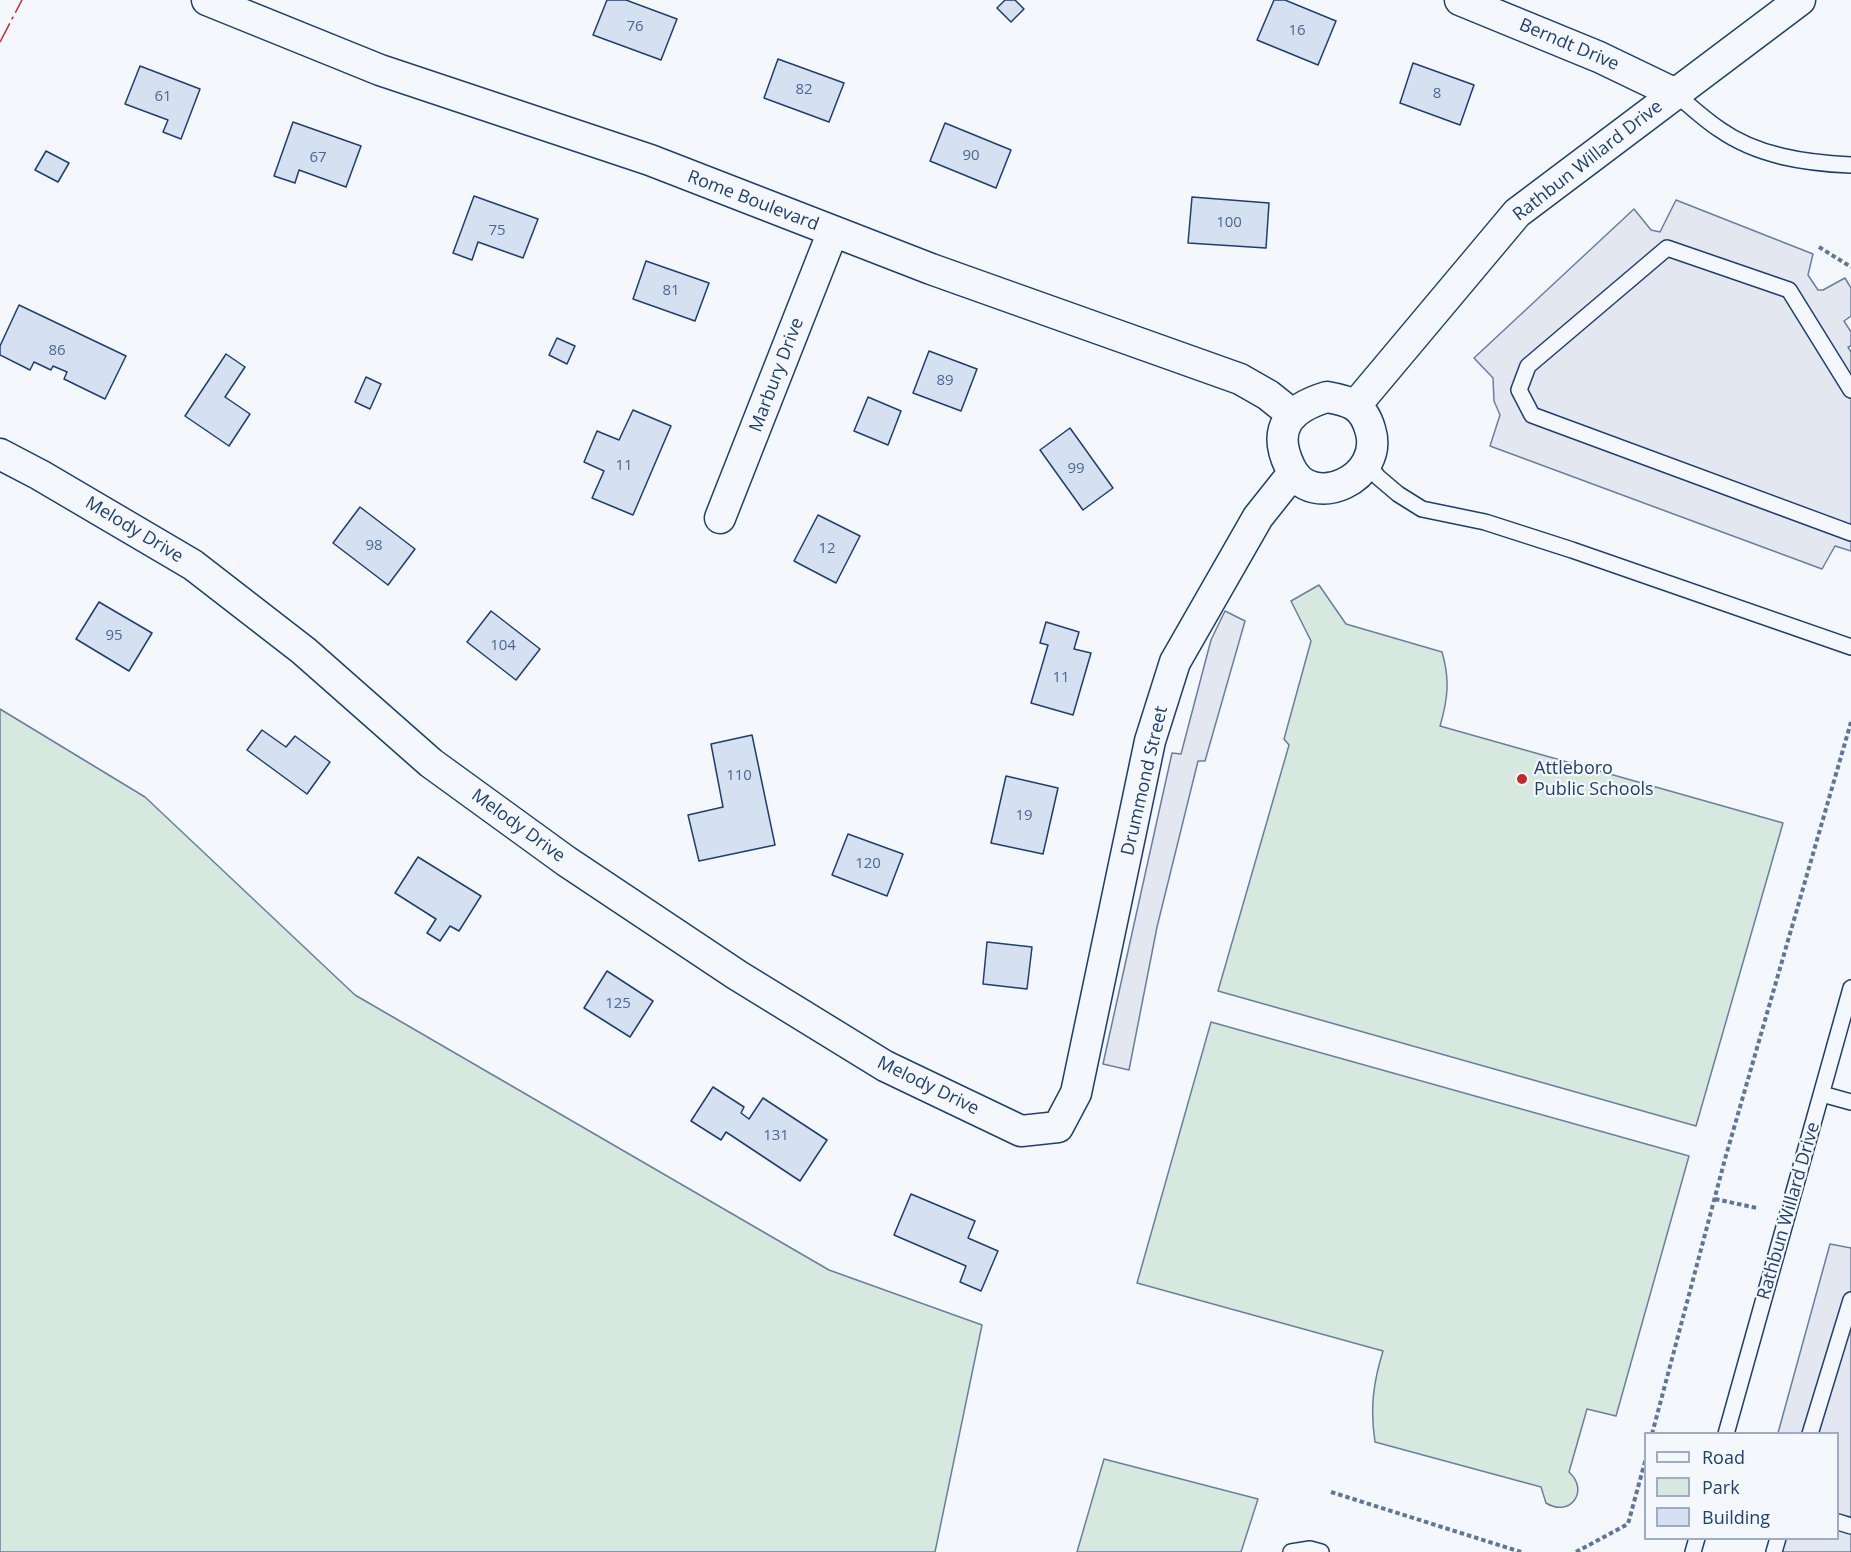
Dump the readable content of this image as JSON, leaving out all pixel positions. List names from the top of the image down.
{
  "streets": {
    "street": [
      "Berndt Drive",
      "Rathbun Willard Drive",
      "Rome Boulevard",
      "Marbury Drive",
      "Melody Drive",
      "Drummond Street"
    ]
  },
  "crossings": [
    ["Berndt Drive", "Rathbun Willard Drive"],
    ["Rathbun Willard Drive", "Rome Boulevard"],
    ["Rathbun Willard Drive", "Drummond Street"],
    ["Rome Boulevard", "Marbury Drive"],
    ["Rome Boulevard", "Drummond Street"],
    ["Melody Drive", "Drummond Street"]
  ],
  "places": ["Attleboro Public Schools"],
  "house_numbers": [
    "76",
    "16",
    "82",
    "8",
    "61",
    "90",
    "67",
    "100",
    "75",
    "81",
    "86",
    "89",
    "11",
    "99",
    "98",
    "12",
    "95",
    "104",
    "11",
    "110",
    "19",
    "120",
    "125",
    "131"
  ],
  "legend": ["Road", "Park", "Building"]
}
